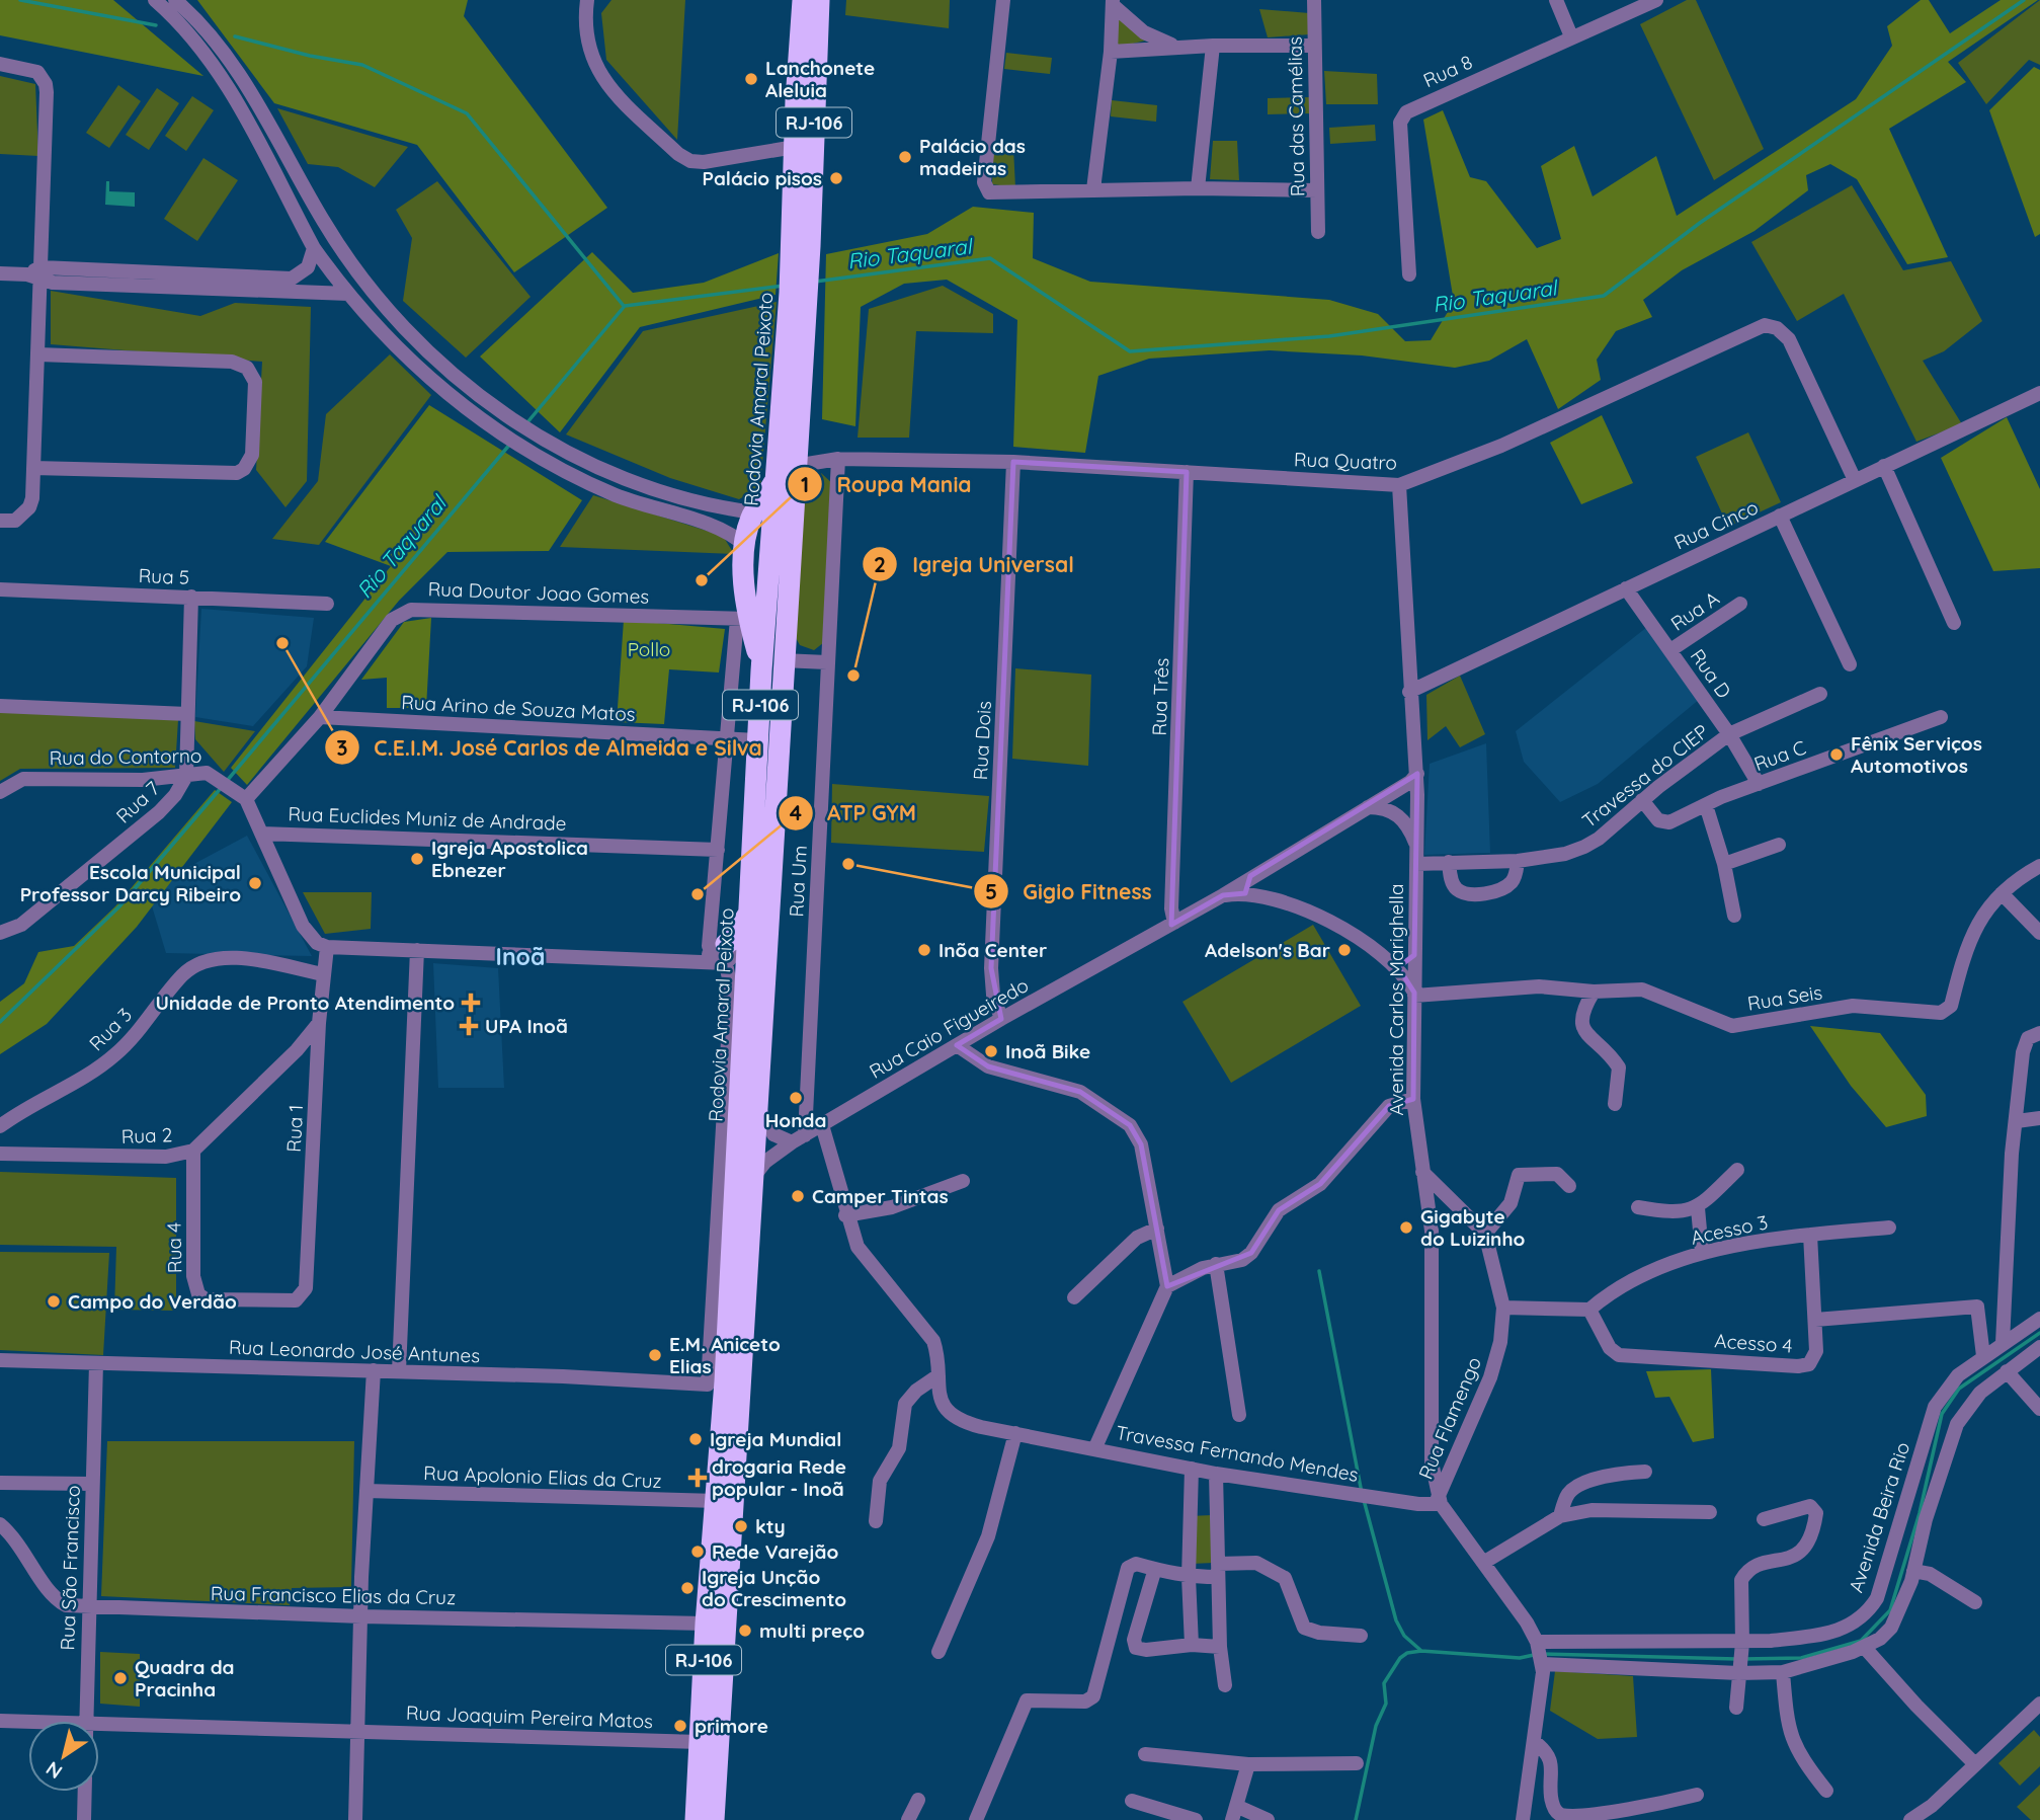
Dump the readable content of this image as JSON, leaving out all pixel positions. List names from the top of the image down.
{
  "streets": {
    "highway": ["RJ-106", "Rodovia Amaral Peixoto"],
    "street": [
      "Rua 8",
      "Rua das Camélias",
      "Rua Quatro",
      "Rua Cinco",
      "Rua 5",
      "Rua Doutor Joao Gomes",
      "Rua A",
      "Rua D",
      "Rua Três",
      "Rua Arino de Souza Matos",
      "Rua Dois",
      "Rua C",
      "Rua do Contorno",
      "Travessa do CIEP",
      "Rua 7",
      "Rua Euclides Muniz de Andrade",
      "Rua Um",
      "Rua Seis",
      "Avenida Carlos Marighella",
      "Rua Caio Figueiredo",
      "Rua 3",
      "Rua 1",
      "Rua 2",
      "Acesso 3",
      "Rua 4",
      "Acesso 4",
      "Rua Leonardo José Antunes",
      "Rua Flamengo",
      "Travessa Fernando Mendes",
      "Rua Apolonio Elias da Cruz",
      "Avenida Beira Rio",
      "Rua São Francisco",
      "Rua Francisco Elias da Cruz",
      "Rua Joaquim Pereira Matos"
    ]
  },
  "crossings": [
    ["Rodovia Amaral Peixoto", "Rua Quatro"],
    ["Rodovia Amaral Peixoto", "Rua Arino de Souza Matos"],
    ["Rodovia Amaral Peixoto", "Rua Caio Figueiredo"],
    ["Rodovia Amaral Peixoto", "Rua Apolonio Elias da Cruz"],
    ["Rodovia Amaral Peixoto", "Rua Francisco Elias da Cruz"],
    ["Rodovia Amaral Peixoto", "Rua Joaquim Pereira Matos"],
    ["Rua Quatro", "Rua Cinco"],
    ["Rua Quatro", "Rua Três"],
    ["Rua Quatro", "Rua Dois"],
    ["Rua Quatro", "Rua Um"],
    ["Rua Quatro", "Avenida Carlos Marighella"],
    ["Rua Cinco", "Rua D"],
    ["Rua Cinco", "Avenida Carlos Marighella"],
    ["Rua 5", "Rua 7"],
    ["Rua Doutor Joao Gomes", "Rua Arino de Souza Matos"],
    ["Rua Doutor Joao Gomes", "Rua do Contorno"],
    ["Rua A", "Rua D"],
    ["Rua D", "Rua C"],
    ["Rua D", "Travessa do CIEP"],
    ["Rua Três", "Rua Caio Figueiredo"],
    ["Rua Dois", "Rua Caio Figueiredo"],
    ["Rua C", "Travessa do CIEP"],
    ["Rua do Contorno", "Rua 7"],
    ["Travessa do CIEP", "Avenida Carlos Marighella"],
    ["Rua Um", "Rua Caio Figueiredo"],
    ["Rua Seis", "Avenida Carlos Marighella"],
    ["Avenida Carlos Marighella", "Rua Caio Figueiredo"],
    ["Avenida Carlos Marighella", "Rua Flamengo"],
    ["Avenida Carlos Marighella", "Travessa Fernando Mendes"],
    ["Avenida Carlos Marighella", "Avenida Beira Rio"],
    ["Rua 3", "Rua 1"],
    ["Rua 1", "Rua 2"],
    ["Rua 1", "Rua 4"],
    ["Rua 2", "Rua 4"],
    ["Acesso 3", "Acesso 4"],
    ["Rua Leonardo José Antunes", "Rua São Francisco"],
    ["Rua Flamengo", "Travessa Fernando Mendes"],
    ["Rua São Francisco", "Rua Francisco Elias da Cruz"]
  ],
  "districts": ["Inoã"],
  "water": ["Rio Taquaral"],
  "parks": ["Pollo"],
  "places": {
    "other": [
      "Lanchonete Aleluia",
      "Palácio das madeiras",
      "Palácio pisos",
      "Roupa Mania",
      "C.E.I.M. José Carlos de Almeida e Silva",
      "Igreja Universal",
      "Fênix Serviços Automotivos",
      "Igreja Apostolica Ebnezer",
      "Gigio Fitness",
      "Escola Municipal Professor Darcy Ribeiro",
      "ATP GYM",
      "Inõa Center",
      "Adelson's Bar",
      "Inoã Bike",
      "Honda",
      "Camper Tintas",
      "Gigabyte do Luizinho",
      "Campo do Verdão",
      "E.M. Aniceto Elias",
      "Igreja Mundial",
      "kty",
      "Rede Varejão",
      "Igreja Unção do Crescimento",
      "multi preço",
      "Quadra da Pracinha",
      "primore"
    ],
    "health": ["Unidade de Pronto Atendimento", "UPA Inoã", "drogaria Rede popular - Inoã"]
  },
  "north": "bottom left"
}
